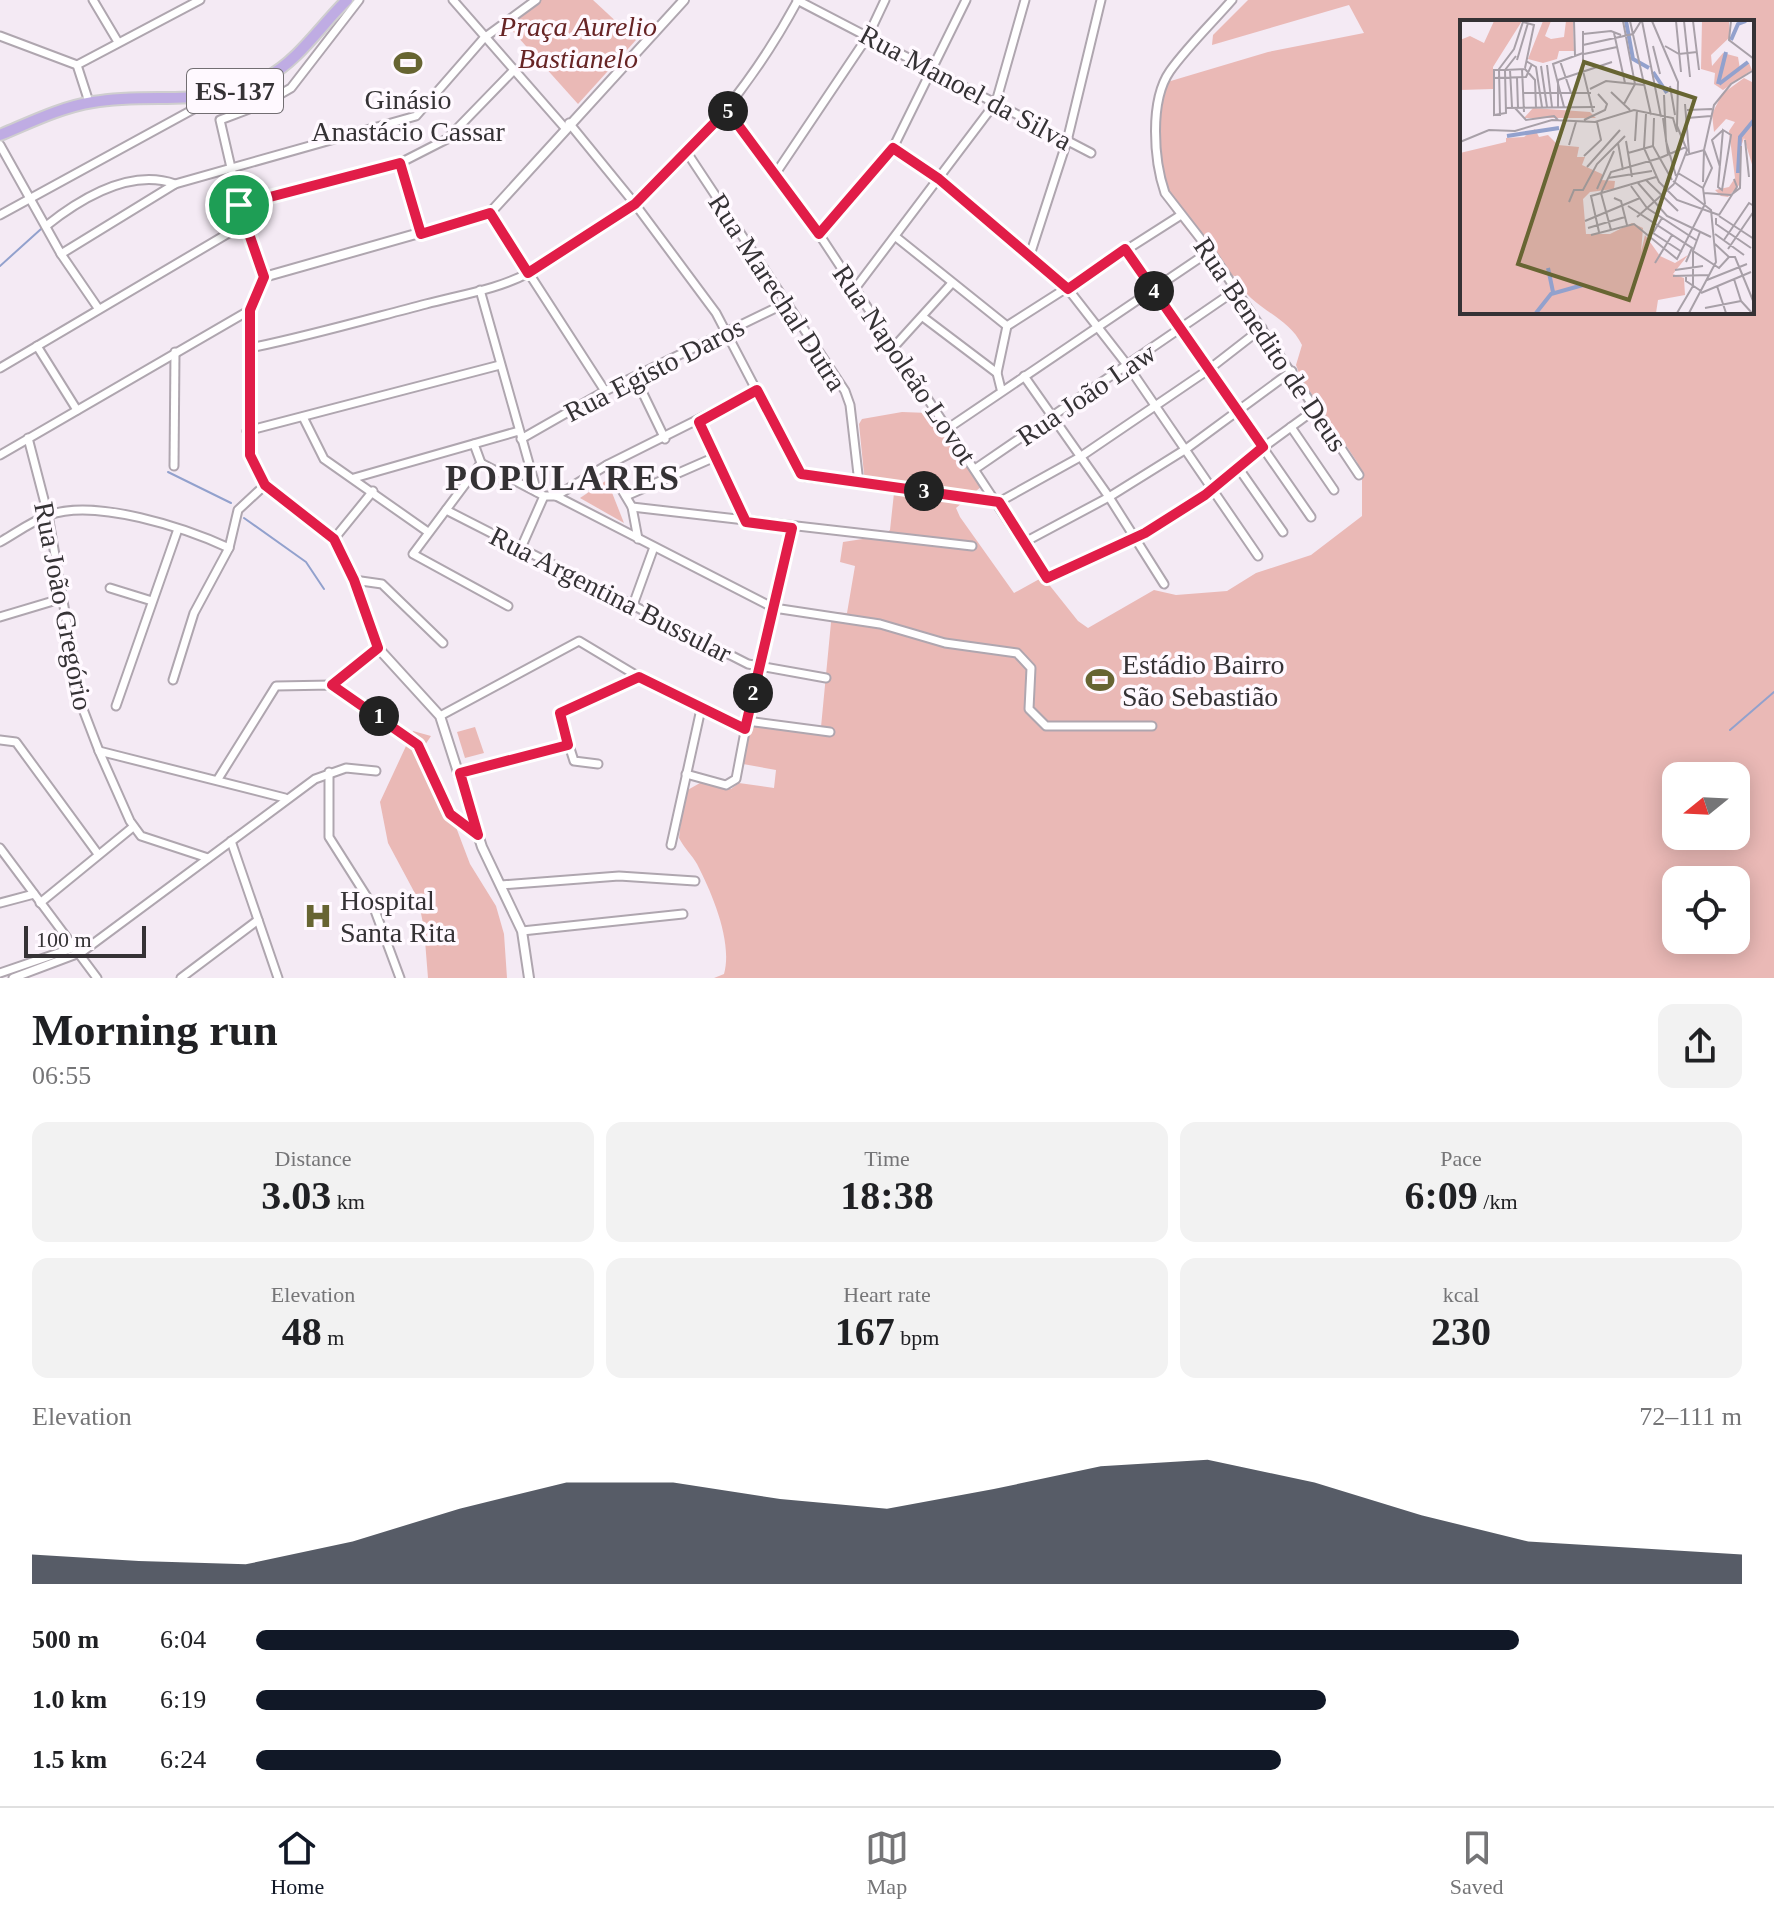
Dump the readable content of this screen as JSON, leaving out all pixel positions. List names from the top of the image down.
{
  "streets": {
    "main road": ["ES-137"],
    "street": [
      "Rua Manoel da Silva",
      "Rua Marechal Dutra",
      "Rua Benedito de Deus",
      "Rua Napoleão Lovot",
      "Rua Egisto Daros",
      "Rua João Law",
      "Rua Argentina Bussular",
      "Rua João Gregório"
    ]
  },
  "crossings": [
    ["Rua Marechal Dutra", "Rua Egisto Daros"],
    ["Rua Benedito de Deus", "Rua João Law"],
    ["Rua Napoleão Lovot", "Rua João Law"]
  ],
  "districts": ["POPULARES"],
  "parks": ["Praça Aurelio Bastianelo"],
  "places": {
    "sports": ["Ginásio Anastácio Cassar", "Estádio Bairro São Sebastião"],
    "hospital": ["Hospital Santa Rita"]
  },
  "scale_bar": "100 m",
  "north": "left",
  "page": {
    "pins": [
      "5",
      "4",
      "3",
      "2",
      "1"
    ],
    "scale": "100 m",
    "heading": ["Morning run", "06:55"],
    "stats": [
      ["Distance", "3.03 km"],
      ["Time", "18:38"],
      ["Pace", "6:09 /km"],
      ["Elevation", "48 m"],
      ["Heart rate", "167 bpm"],
      ["kcal", "230"]
    ],
    "chart": ["Elevation", "72–111 m"],
    "list": [
      {
        "name": "500 m",
        "note": "6:04"
      },
      {
        "name": "1.0 km",
        "note": "6:19"
      },
      {
        "name": "1.5 km",
        "note": "6:24"
      }
    ],
    "tabs": ["Home", "Map", "Saved"]
  }
}
